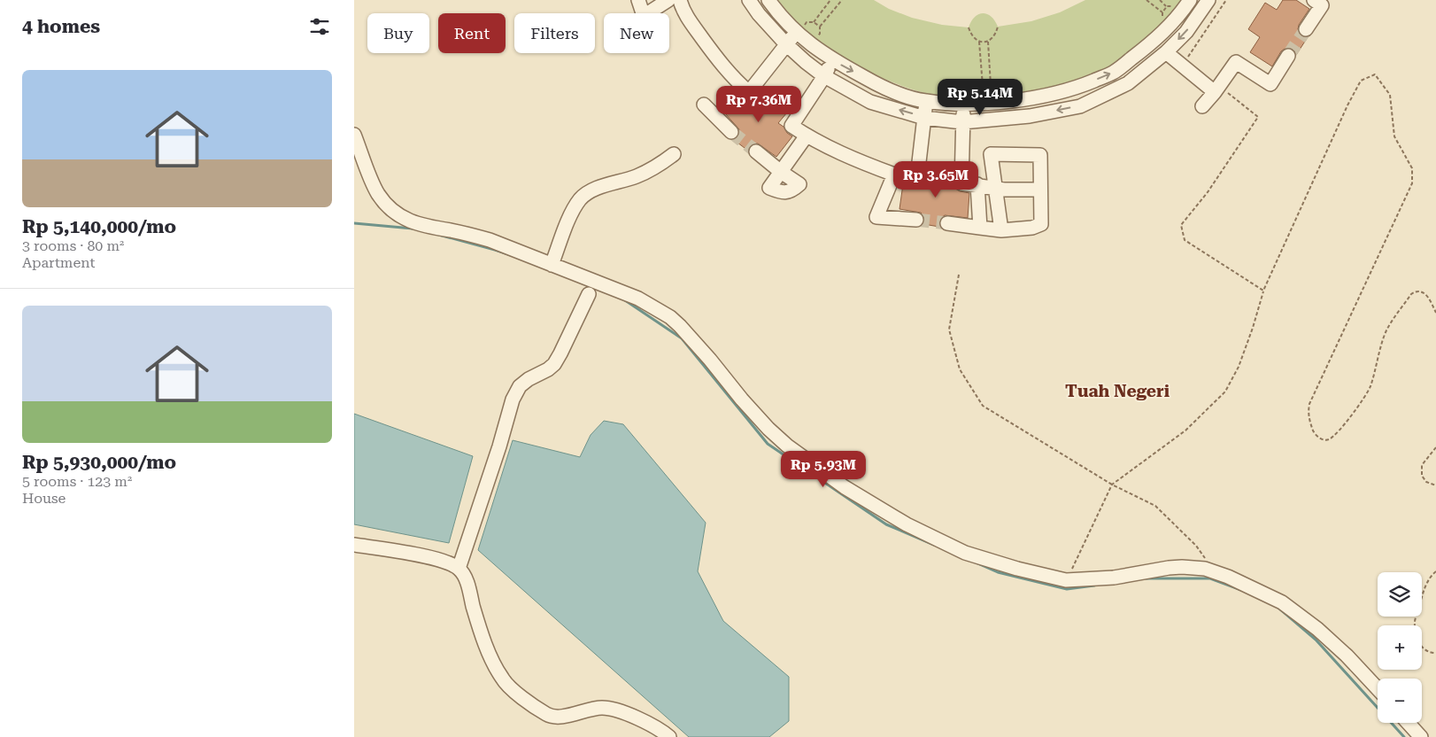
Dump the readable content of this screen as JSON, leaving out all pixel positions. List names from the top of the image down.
{
  "districts": ["Tuah Negeri"],
  "page": {
    "heading": "4 homes",
    "chip": [
      "Buy",
      "Rent",
      "Filters",
      "New"
    ],
    "list": [
      {
        "name": "Rp 5,140,000/mo",
        "note": "3 rooms · 80 m² · Apartment"
      },
      {
        "name": "Rp 5,930,000/mo",
        "note": "5 rooms · 123 m² · House"
      }
    ],
    "price": [
      "Rp 5.14M",
      "Rp 7.36M",
      "Rp 3.65M",
      "Rp 5.93M"
    ],
    "map_buttons": ["+", "−"]
  }
}
